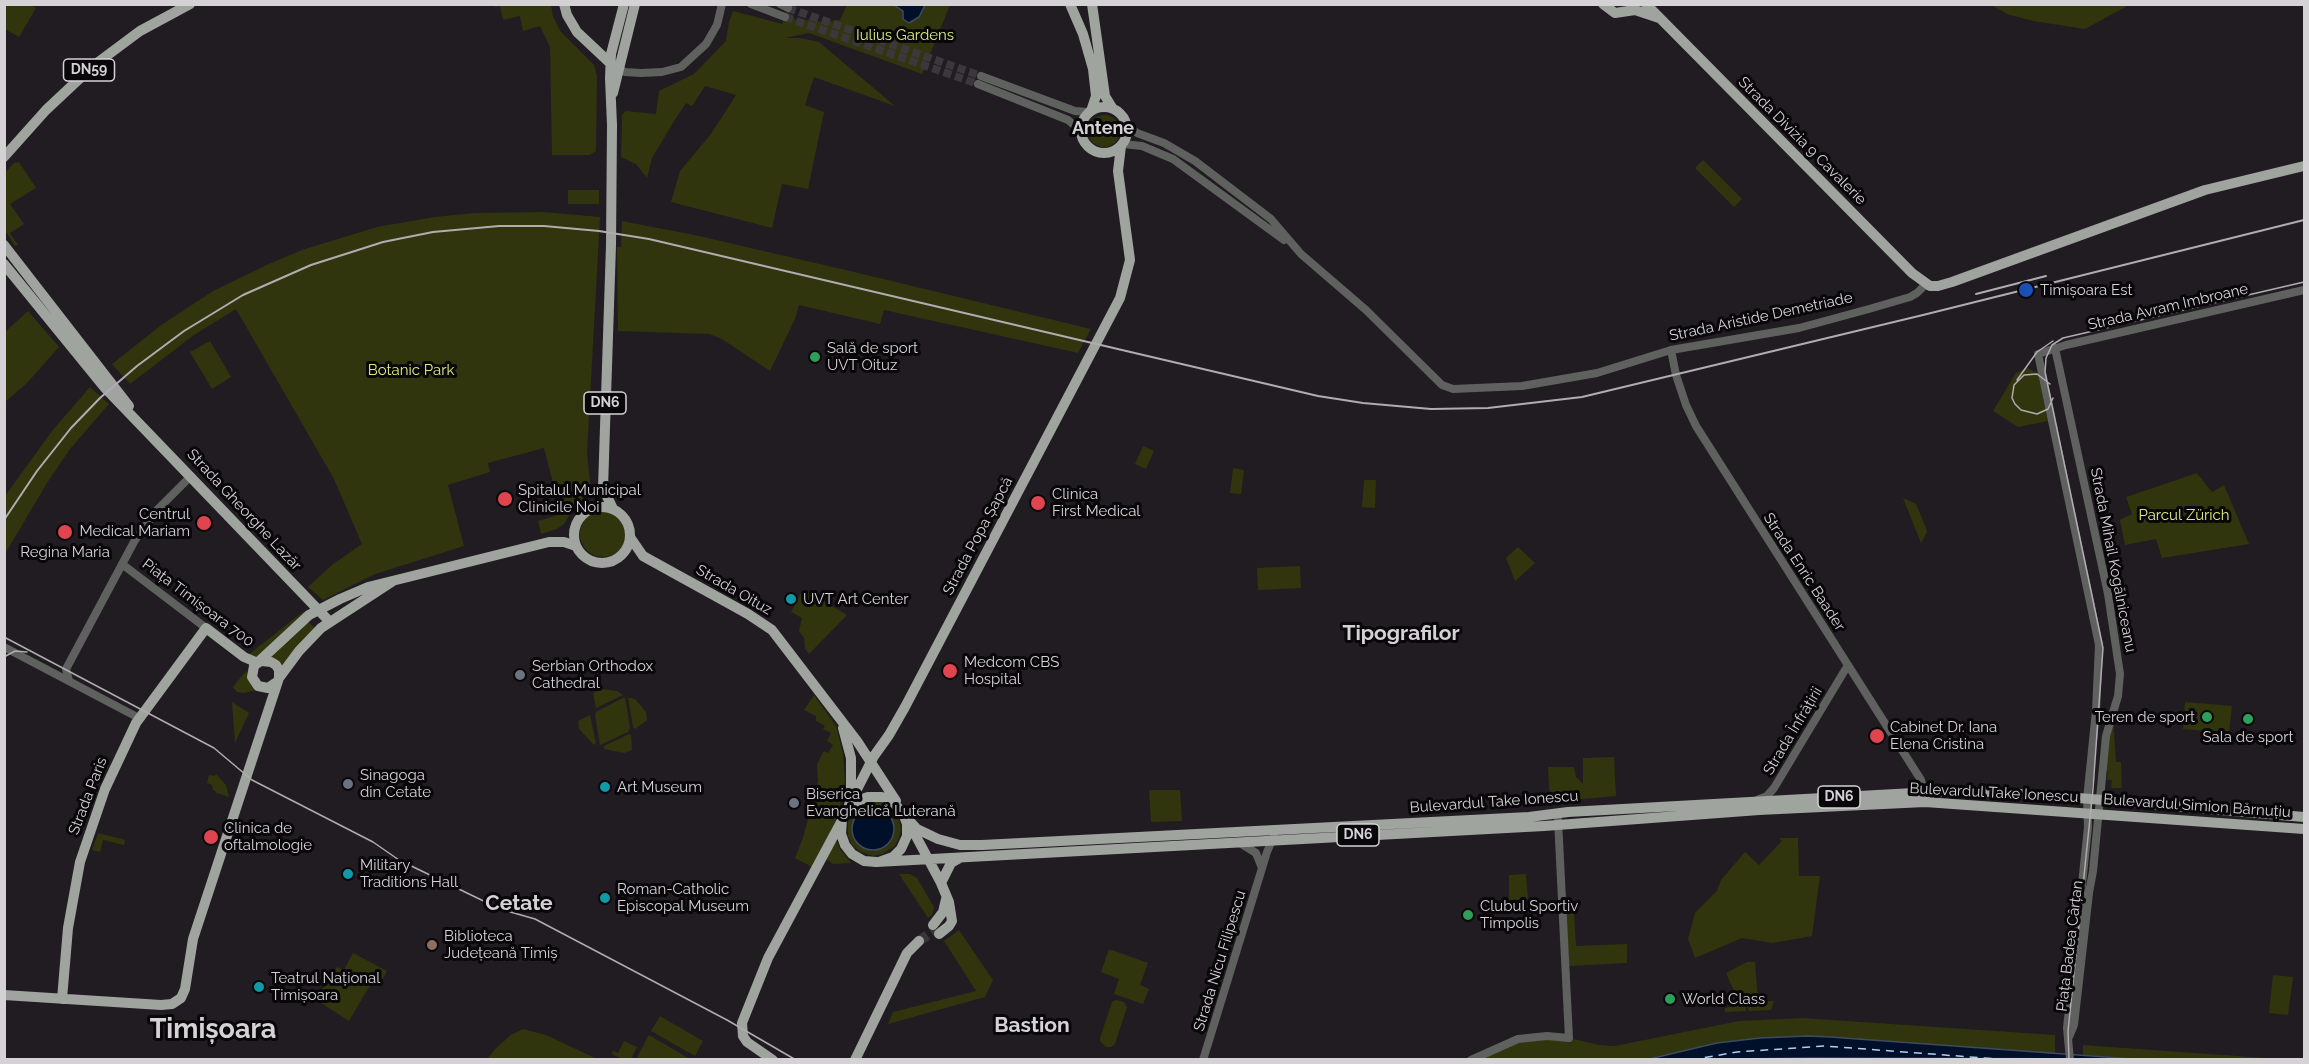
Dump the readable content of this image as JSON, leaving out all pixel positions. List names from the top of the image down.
{
  "streets": {
    "main road": [
      "DN59",
      "Strada Divizia 9 Cavalerie",
      "Strada Aristide Demetriade",
      "DN6",
      "Strada Gheorghe Lazăr",
      "Strada Popa Șapcă",
      "Strada Oituz",
      "Piața Timișoara 700",
      "Bulevardul Take Ionescu",
      "Strada Paris",
      "Bulevardul Simion Bărnuțiu"
    ],
    "street": [
      "Strada Avram Imbroane",
      "Strada Mihail Kogălniceanu",
      "Strada Enric Baader",
      "Strada Înfrățirii",
      "Piața Badea Cârțan",
      "Strada Nicu Filipescu"
    ]
  },
  "crossings": [
    ["Strada Divizia 9 Cavalerie", "Strada Aristide Demetriade"],
    ["Strada Avram Imbroane", "Strada Mihail Kogălniceanu"],
    ["Strada Aristide Demetriade", "Strada Enric Baader"],
    ["DN6", "Strada Popa Șapcă"],
    ["DN6", "Strada Oituz"],
    ["DN6", "Bulevardul Take Ionescu"],
    ["Strada Popa Șapcă", "Strada Oituz"],
    ["Strada Popa Șapcă", "Bulevardul Take Ionescu"],
    ["Strada Mihail Kogălniceanu", "Bulevardul Take Ionescu"],
    ["Strada Mihail Kogălniceanu", "Bulevardul Simion Bărnuțiu"],
    ["Strada Mihail Kogălniceanu", "Piața Badea Cârțan"],
    ["Strada Enric Baader", "Strada Înfrățirii"],
    ["Strada Enric Baader", "Bulevardul Take Ionescu"],
    ["Strada Oituz", "Bulevardul Take Ionescu"],
    ["Piața Timișoara 700", "Strada Paris"],
    ["Strada Înfrățirii", "Bulevardul Take Ionescu"],
    ["Bulevardul Take Ionescu", "Bulevardul Simion Bărnuțiu"],
    ["Bulevardul Take Ionescu", "Piața Badea Cârțan"],
    ["Bulevardul Take Ionescu", "Strada Nicu Filipescu"],
    ["Bulevardul Simion Bărnuțiu", "Piața Badea Cârțan"]
  ],
  "districts": [
    "Antene",
    "Tipografilor",
    "Cetate",
    "Bastion",
    "Timișoara"
  ],
  "parks": ["Iulius Gardens", "Botanic Park", "Parcul Zürich"],
  "places": [
    "Timișoara Est",
    "Sală de sport UVT Oituz",
    "Spitalul Municipal Clinicile Noi",
    "Clinica First Medical",
    "Centrul Medical Mariam",
    "Regina Maria",
    "UVT Art Center",
    "Medcom CBS Hospital",
    "Serbian Orthodox Cathedral",
    "Teren de sport",
    "Sala de sport",
    "Cabinet Dr. Iana Elena Cristina",
    "Sinagoga din Cetate",
    "Art Museum",
    "Biserica Evanghelică Luterană",
    "Clinica de oftalmologie",
    "Military Traditions Hall",
    "Roman-Catholic Episcopal Museum",
    "Clubul Sportiv Timpolis",
    "Biblioteca Județeană Timiș",
    "Teatrul Național Timișoara",
    "World Class"
  ]
}
